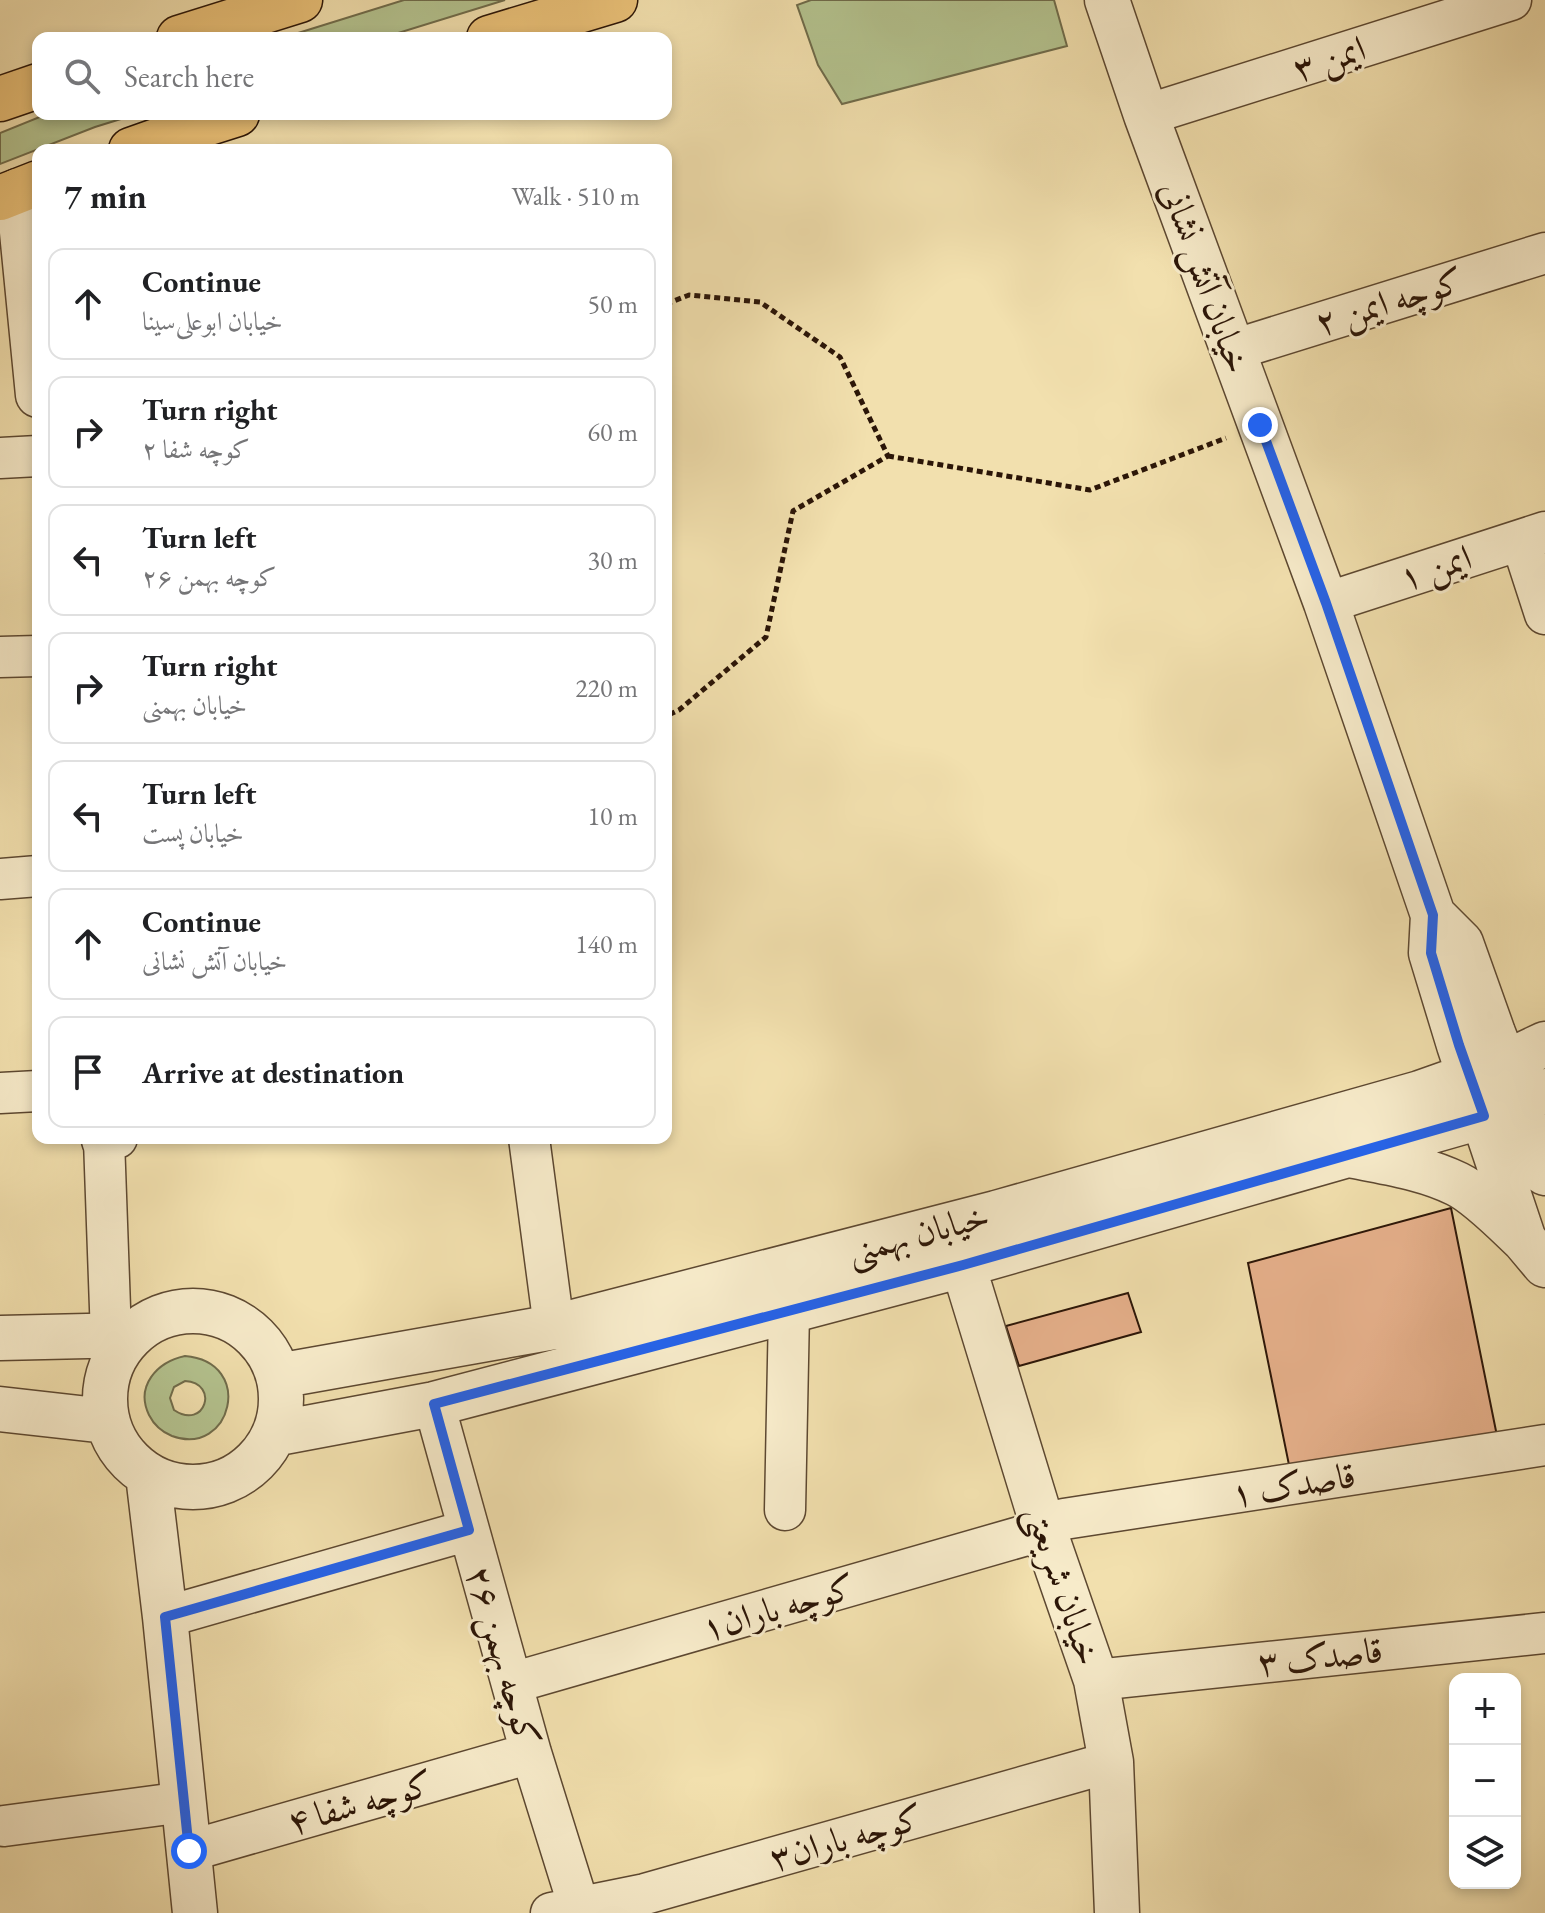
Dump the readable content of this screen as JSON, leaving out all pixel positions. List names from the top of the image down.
{
  "streets": {
    "street": [
      "ایمن ۳",
      "خیابان آتش نشانی",
      "کوچه ایمن ۲",
      "ایمن ۱",
      "خیابان بهمنی",
      "قاصدک ۱",
      "خیابان شریعتی",
      "کوچه باران۱",
      "کوچه بهمن ۲۶",
      "قاصدک ۳",
      "کوچه شفا ۴",
      "کوچه باران۳"
    ]
  },
  "crossings": [
    ["ایمن ۳", "خیابان آتش نشانی"],
    ["خیابان آتش نشانی", "کوچه ایمن ۲"],
    ["خیابان آتش نشانی", "ایمن ۱"],
    ["خیابان آتش نشانی", "خیابان بهمنی"],
    ["خیابان بهمنی", "خیابان شریعتی"],
    ["خیابان بهمنی", "کوچه بهمن ۲۶"],
    ["قاصدک ۱", "خیابان شریعتی"],
    ["قاصدک ۱", "کوچه باران۱"],
    ["خیابان شریعتی", "کوچه باران۱"],
    ["خیابان شریعتی", "قاصدک ۳"],
    ["خیابان شریعتی", "کوچه باران۳"],
    ["کوچه باران۱", "کوچه بهمن ۲۶"],
    ["کوچه بهمن ۲۶", "کوچه شفا ۴"],
    ["کوچه بهمن ۲۶", "کوچه باران۳"]
  ],
  "page": {
    "search": "Search here",
    "heading": ["7 min", "Walk · 510 m"],
    "list": [
      ["Continue", "خیابان ابوعلی‌سینا", "50 m"],
      ["Turn right", "کوچه شفا ۲", "60 m"],
      ["Turn left", "کوچه بهمن ۲۶", "30 m"],
      ["Turn right", "خیابان بهمنی", "220 m"],
      ["Turn left", "خیابان پست", "10 m"],
      ["Continue", "خیابان آتش نشانی", "140 m"],
      "Arrive at destination"
    ],
    "map_buttons": ["+", "−"]
  }
}
